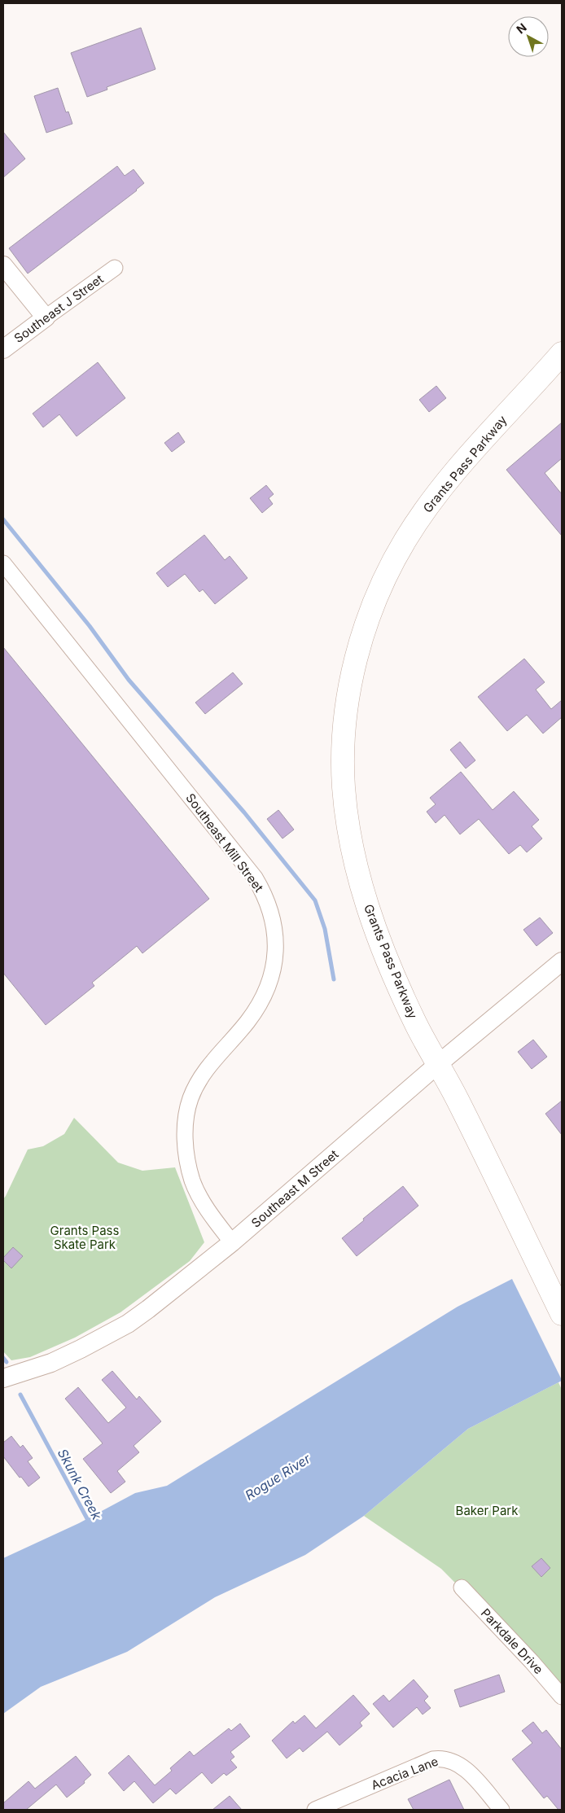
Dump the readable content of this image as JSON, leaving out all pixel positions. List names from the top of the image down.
{
  "streets": {
    "highway": ["Grants Pass Parkway"],
    "street": [
      "Southeast J Street",
      "Southeast Mill Street",
      "Southeast M Street",
      "Parkdale Drive",
      "Acacia Lane"
    ]
  },
  "crossings": [
    ["Grants Pass Parkway", "Southeast M Street"],
    ["Southeast Mill Street", "Southeast M Street"]
  ],
  "water": ["Rogue River", "Skunk Creek"],
  "parks": ["Grants Pass Skate Park", "Baker Park"],
  "north": "top left"
}
